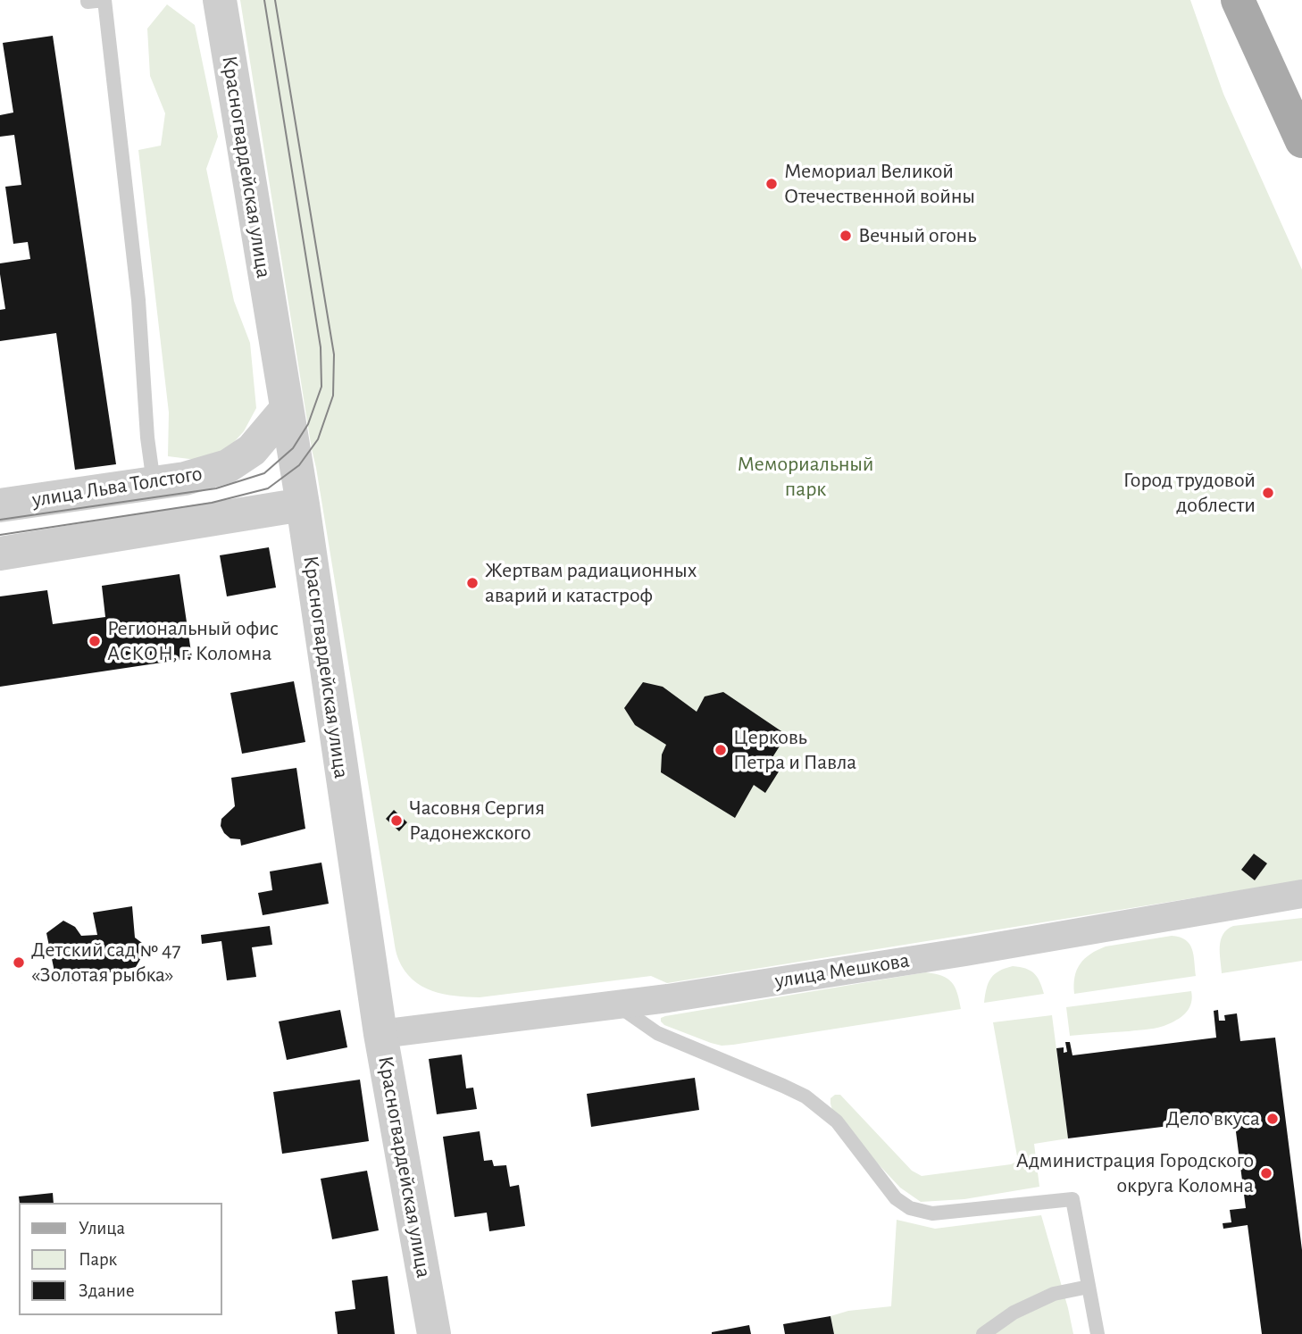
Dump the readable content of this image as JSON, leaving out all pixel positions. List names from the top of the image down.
{
  "streets": {
    "street": ["Красногвардейская улица", "улица Льва Толстого", "улица Мешкова"]
  },
  "crossings": [
    ["Красногвардейская улица", "улица Льва Толстого"],
    ["Красногвардейская улица", "улица Мешкова"]
  ],
  "parks": ["Мемориальный парк"],
  "places": [
    "Мемориал Великой Отечественной войны",
    "Вечный огонь",
    "Город трудовой доблести",
    "Жертвам радиационных аварий и катастроф",
    "Региональный офис АСКОН, г. Коломна",
    "Церковь Петра и Павла",
    "Часовня Сергия Радонежского",
    "Детский сад № 47 «Золотая рыбка»",
    "Дело вкуса",
    "Администрация Городского округа Коломна"
  ],
  "legend": ["Улица", "Парк", "Здание"]
}
